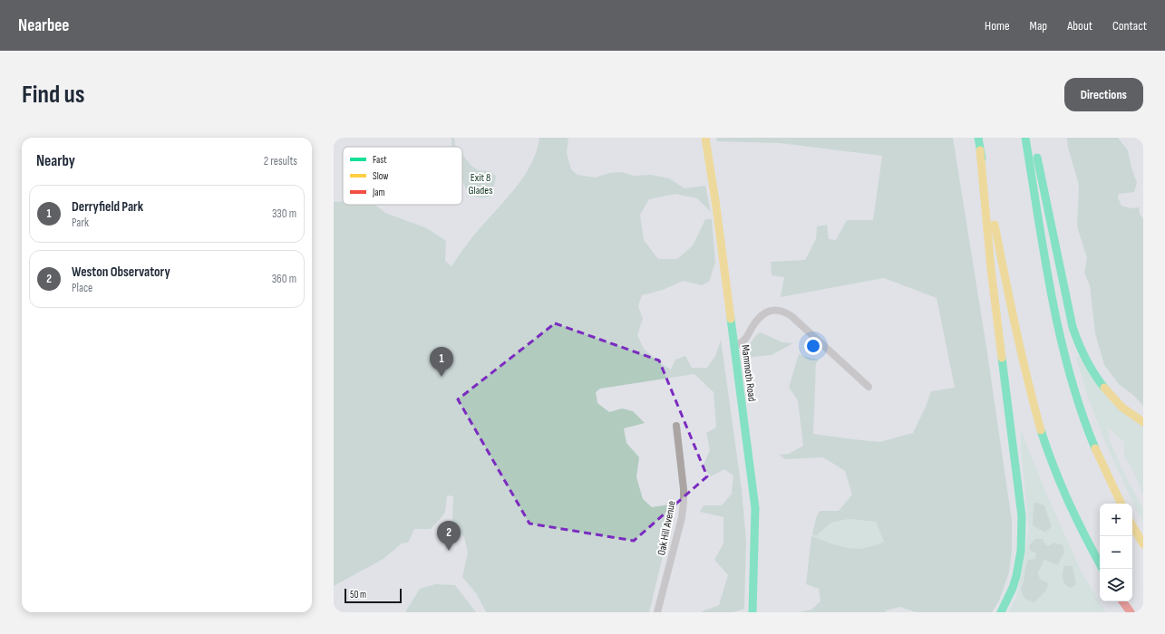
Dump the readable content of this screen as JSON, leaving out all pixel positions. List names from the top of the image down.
{
  "streets": {
    "main road": ["Mammoth Road"],
    "street": ["Oak Hill Avenue"]
  },
  "parks": ["Exit 8 Glades"],
  "legend": ["Fast", "Slow", "Jam"],
  "scale_bar": "50 m",
  "page": {
    "header": "Nearbee",
    "nav": [
      "Home",
      "Map",
      "About",
      "Contact"
    ],
    "buttons": "Directions",
    "title": "Find us",
    "heading": ["Nearby", "2 results"],
    "list": [
      {
        "mark": "1",
        "name": "Derryfield Park",
        "note": "Park",
        "value": "330 m"
      },
      {
        "mark": "2",
        "name": "Weston Observatory",
        "note": "Place",
        "value": "360 m"
      }
    ],
    "pins": ["1", "2"],
    "map_buttons": ["+", "−"],
    "scale": "50 m"
  }
}
